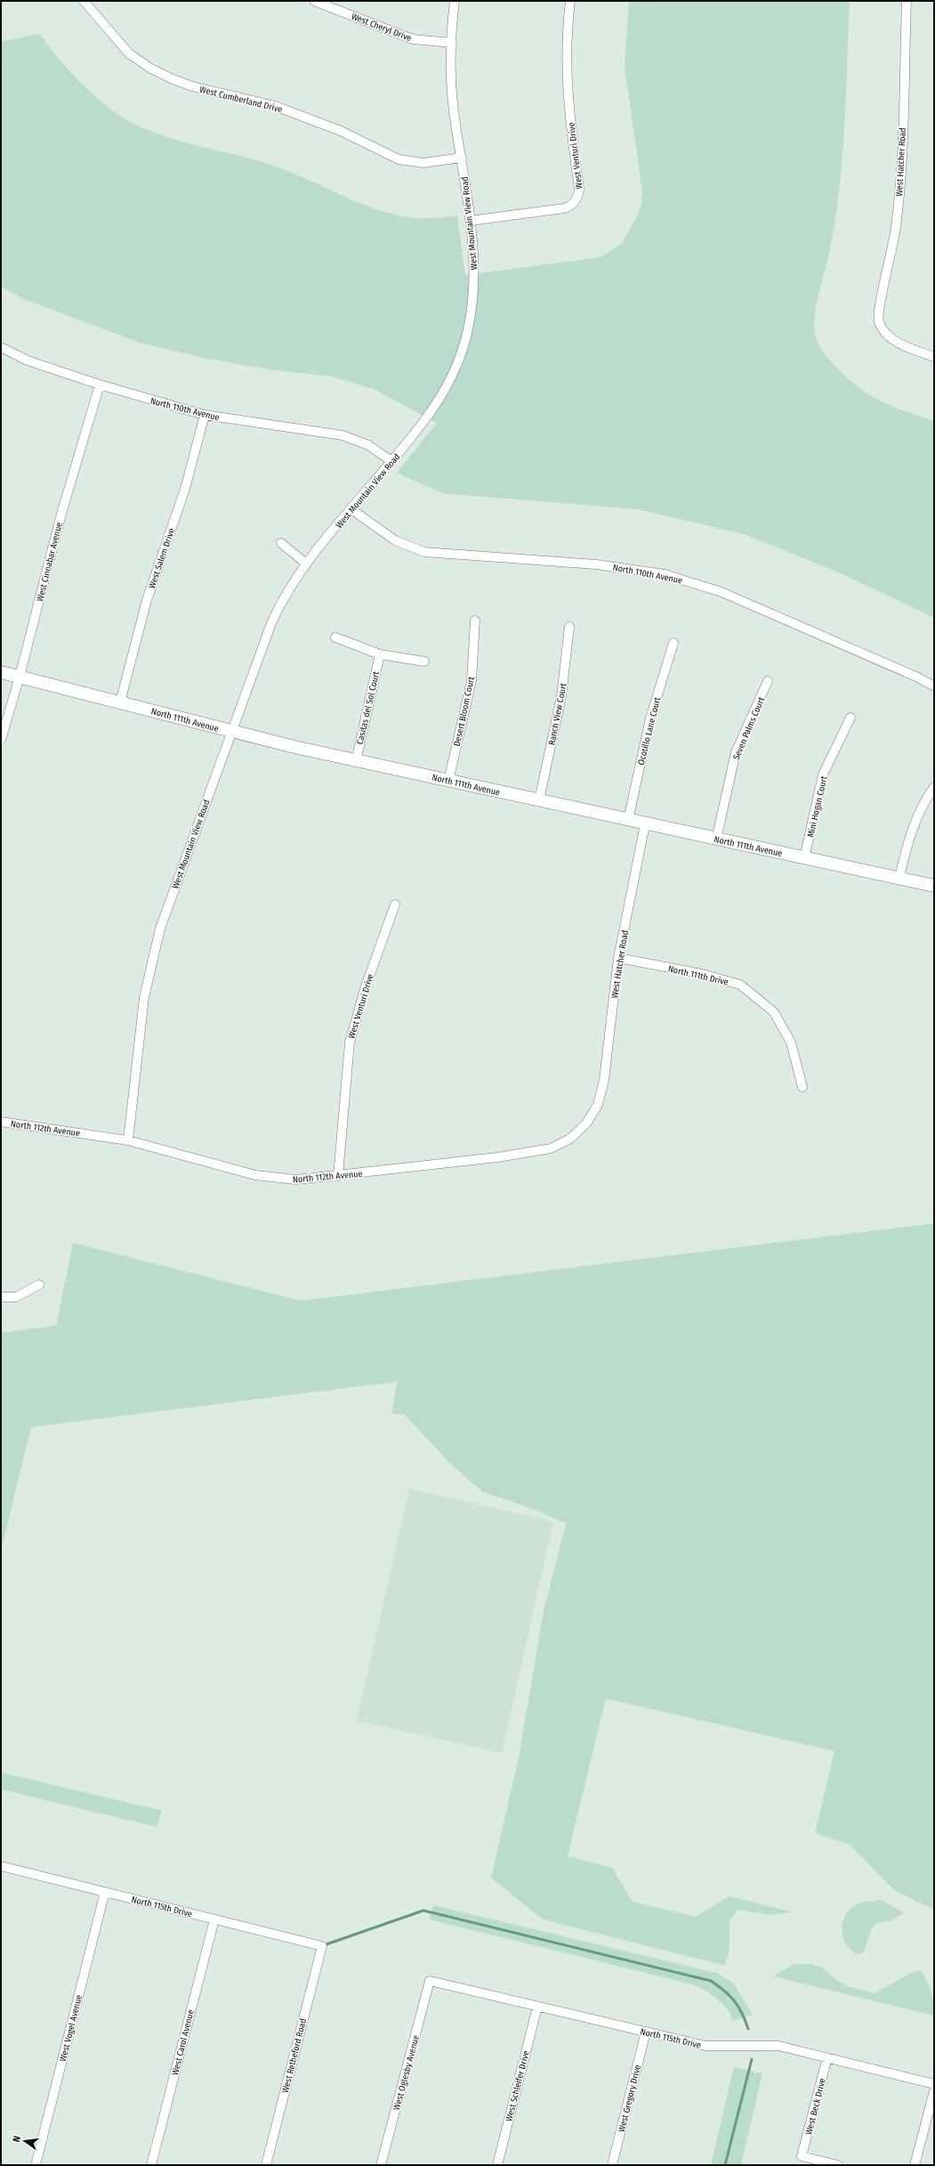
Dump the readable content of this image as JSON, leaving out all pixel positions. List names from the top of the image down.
{
  "streets": {
    "street": [
      "West Cheryl Drive",
      "West Cumberland Drive",
      "West Venturi Drive",
      "West Hatcher Road",
      "West Mountain View Road",
      "North 110th Avenue",
      "West Salem Drive",
      "West Cinnabar Avenue",
      "Casitas del Sol Court",
      "Desert Bloom Court",
      "Ranch View Court",
      "North 111th Avenue",
      "Seven Palms Court",
      "Ocotillo Lane Court",
      "Mini Hogan Court",
      "North 111th Drive",
      "North 112th Avenue",
      "North 115th Drive",
      "West Vogel Avenue",
      "West Carol Avenue",
      "West Retheford Road",
      "West Oglesby Avenue",
      "West Schleifer Drive",
      "West Gregory Drive",
      "West Beck Drive"
    ]
  },
  "crossings": [
    ["West Cheryl Drive", "West Mountain View Road"],
    ["West Cumberland Drive", "West Mountain View Road"],
    ["West Venturi Drive", "West Mountain View Road"],
    ["West Venturi Drive", "North 112th Avenue"],
    ["West Hatcher Road", "North 111th Avenue"],
    ["West Hatcher Road", "North 111th Drive"],
    ["West Hatcher Road", "North 112th Avenue"],
    ["West Mountain View Road", "North 110th Avenue"],
    ["West Mountain View Road", "North 111th Avenue"],
    ["West Mountain View Road", "North 112th Avenue"],
    ["North 110th Avenue", "West Salem Drive"],
    ["North 110th Avenue", "West Cinnabar Avenue"],
    ["West Salem Drive", "North 111th Avenue"],
    ["West Cinnabar Avenue", "North 111th Avenue"],
    ["Casitas del Sol Court", "North 111th Avenue"],
    ["Desert Bloom Court", "North 111th Avenue"],
    ["Ranch View Court", "North 111th Avenue"],
    ["North 111th Avenue", "Seven Palms Court"],
    ["North 111th Avenue", "Ocotillo Lane Court"],
    ["North 111th Avenue", "Mini Hogan Court"],
    ["North 115th Drive", "West Vogel Avenue"],
    ["North 115th Drive", "West Carol Avenue"],
    ["North 115th Drive", "West Retheford Road"],
    ["North 115th Drive", "West Oglesby Avenue"],
    ["North 115th Drive", "West Schleifer Drive"],
    ["North 115th Drive", "West Gregory Drive"],
    ["North 115th Drive", "West Beck Drive"]
  ],
  "north": "left"
}
